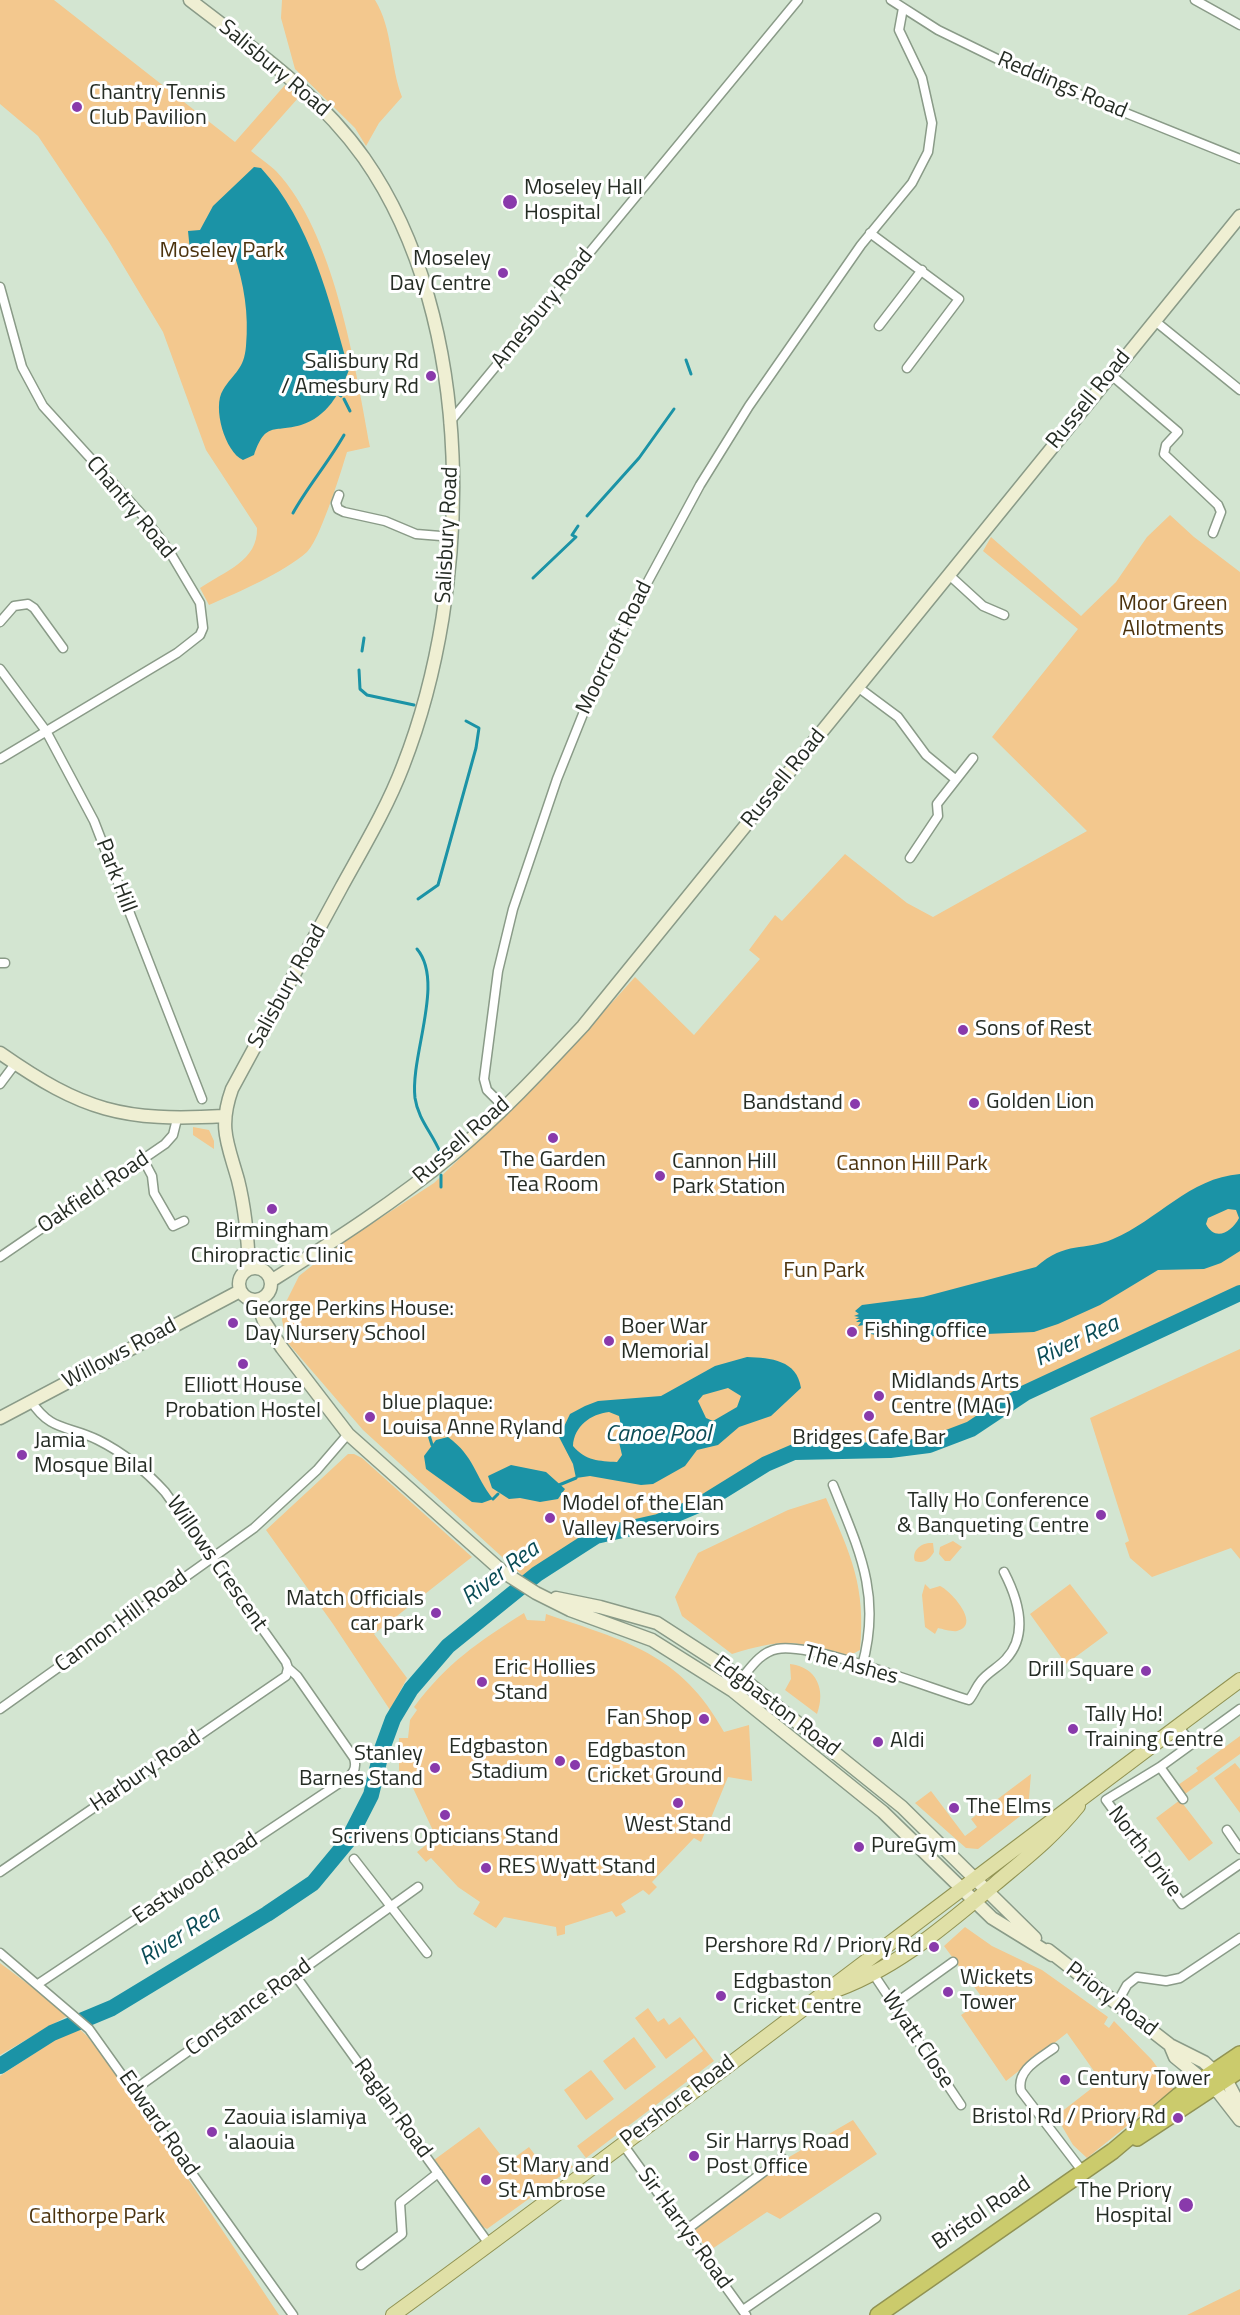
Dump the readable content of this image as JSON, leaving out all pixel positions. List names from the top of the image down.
{
  "streets": {
    "highway": ["Bristol Road"],
    "main road": [
      "Salisbury Road",
      "Russell Road",
      "Willows Road",
      "Edgbaston Road",
      "Priory Road",
      "Pershore Road"
    ],
    "street": [
      "Reddings Road",
      "Amesbury Road",
      "Chantry Road",
      "Moorcroft Road",
      "Park Hill",
      "Oakfield Road",
      "Willows Crescent",
      "Cannon Hill Road",
      "The Ashes",
      "Harbury Road",
      "North Drive",
      "Eastwood Road",
      "Constance Road",
      "Wyatt Close",
      "Raglan Road",
      "Edward Road",
      "Sir Harrys Road"
    ]
  },
  "crossings": [
    ["Salisbury Road", "Amesbury Road"],
    ["Reddings Road", "Moorcroft Road"],
    ["Russell Road", "Moorcroft Road"],
    ["Russell Road", "Willows Road"],
    ["Russell Road", "Edgbaston Road"],
    ["Chantry Road", "Park Hill"],
    ["Willows Road", "Willows Crescent"],
    ["Willows Road", "Edgbaston Road"],
    ["Willows Crescent", "Cannon Hill Road"],
    ["Willows Crescent", "Harbury Road"],
    ["Willows Crescent", "Eastwood Road"],
    ["Cannon Hill Road", "Edgbaston Road"],
    ["The Ashes", "Edgbaston Road"],
    ["Edgbaston Road", "Priory Road"],
    ["Edgbaston Road", "Pershore Road"],
    ["Eastwood Road", "Edward Road"],
    ["Priory Road", "Pershore Road"],
    ["Priory Road", "Bristol Road"],
    ["Constance Road", "Raglan Road"],
    ["Constance Road", "Edward Road"],
    ["Wyatt Close", "Pershore Road"],
    ["Pershore Road", "Raglan Road"],
    ["Pershore Road", "Sir Harrys Road"]
  ],
  "water": ["River Rea", "Canoe Pool"],
  "parks": [
    "Moseley Park",
    "Moor Green Allotments",
    "Cannon Hill Park",
    "Fun Park",
    "Calthorpe Park"
  ],
  "places": [
    "Chantry Tennis Club Pavilion",
    "Moseley Hall Hospital",
    "Moseley Day Centre",
    "Salisbury Rd / Amesbury Rd",
    "Sons of Rest",
    "Golden Lion",
    "Bandstand",
    "The Garden Tea Room",
    "Cannon Hill Park Station",
    "Birmingham Chiropractic Clinic",
    "George Perkins House: Day Nursery School",
    "Fishing office",
    "Boer War Memorial",
    "Elliott House Probation Hostel",
    "Midlands Arts Centre (MAC)",
    "Bridges Cafe Bar",
    "blue plaque: Louisa Anne Ryland",
    "Jamia Mosque Bilal",
    "Tally Ho Conference & Banqueting Centre",
    "Model of the Elan Valley Reservoirs",
    "Match Officials car park",
    "Drill Square",
    "Eric Hollies Stand",
    "Fan Shop",
    "Tally Ho! Training Centre",
    "Aldi",
    "Edgbaston Stadium",
    "Edgbaston Cricket Ground",
    "Stanley Barnes Stand",
    "West Stand",
    "The Elms",
    "Scrivens Opticians Stand",
    "PureGym",
    "RES Wyatt Stand",
    "Pershore Rd / Priory Rd",
    "Wickets Tower",
    "Edgbaston Cricket Centre",
    "Century Tower",
    "Bristol Rd / Priory Rd",
    "Zaouia islamiya 'alaouia",
    "Sir Harrys Road Post Office",
    "St Mary and St Ambrose",
    "The Priory Hospital"
  ]
}
